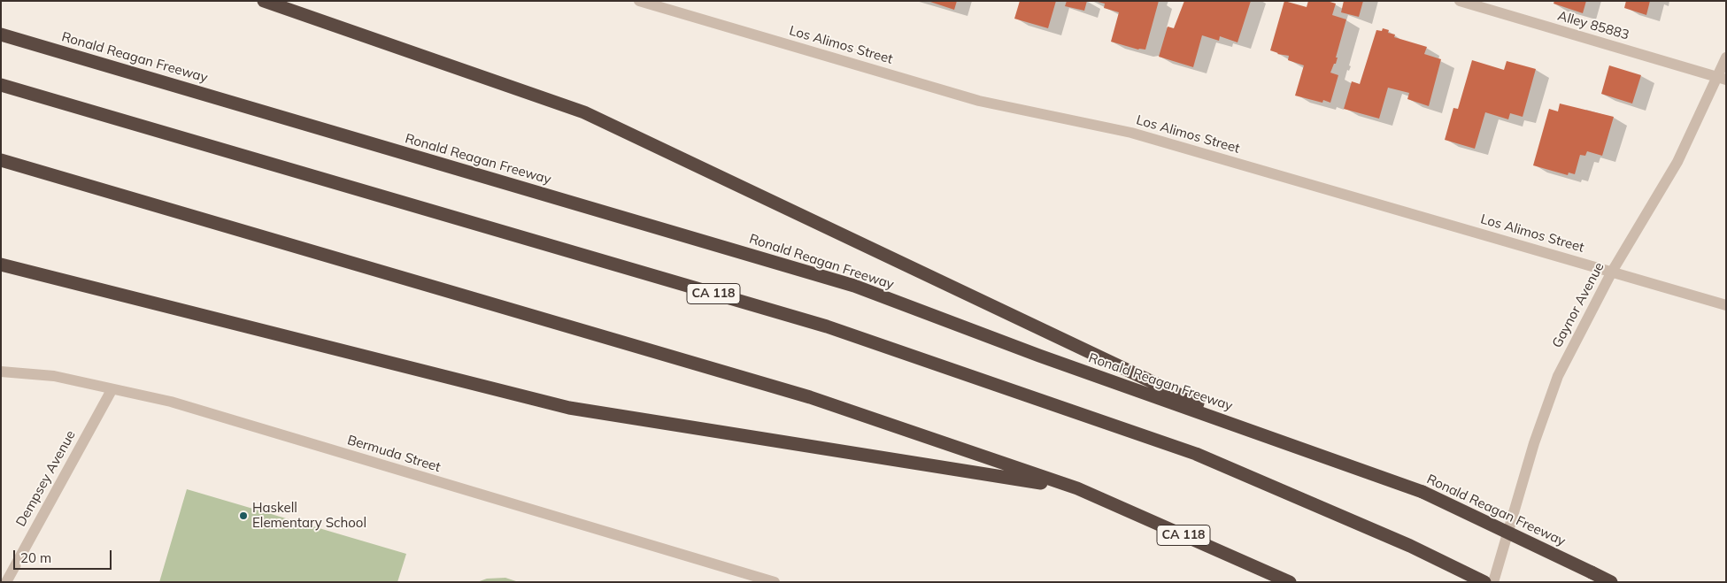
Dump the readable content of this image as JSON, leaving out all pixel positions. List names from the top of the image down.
{
  "streets": {
    "highway": ["Ronald Reagan Freeway", "CA 118"],
    "street": [
      "Alley 85883",
      "Los Alimos Street",
      "Gaynor Avenue",
      "Bermuda Street",
      "Dempsey Avenue"
    ]
  },
  "crossings": [
    ["Alley 85883", "Gaynor Avenue"],
    ["Los Alimos Street", "Gaynor Avenue"],
    ["Bermuda Street", "Dempsey Avenue"]
  ],
  "places": ["Haskell Elementary School"],
  "scale_bar": "20 m"
}
